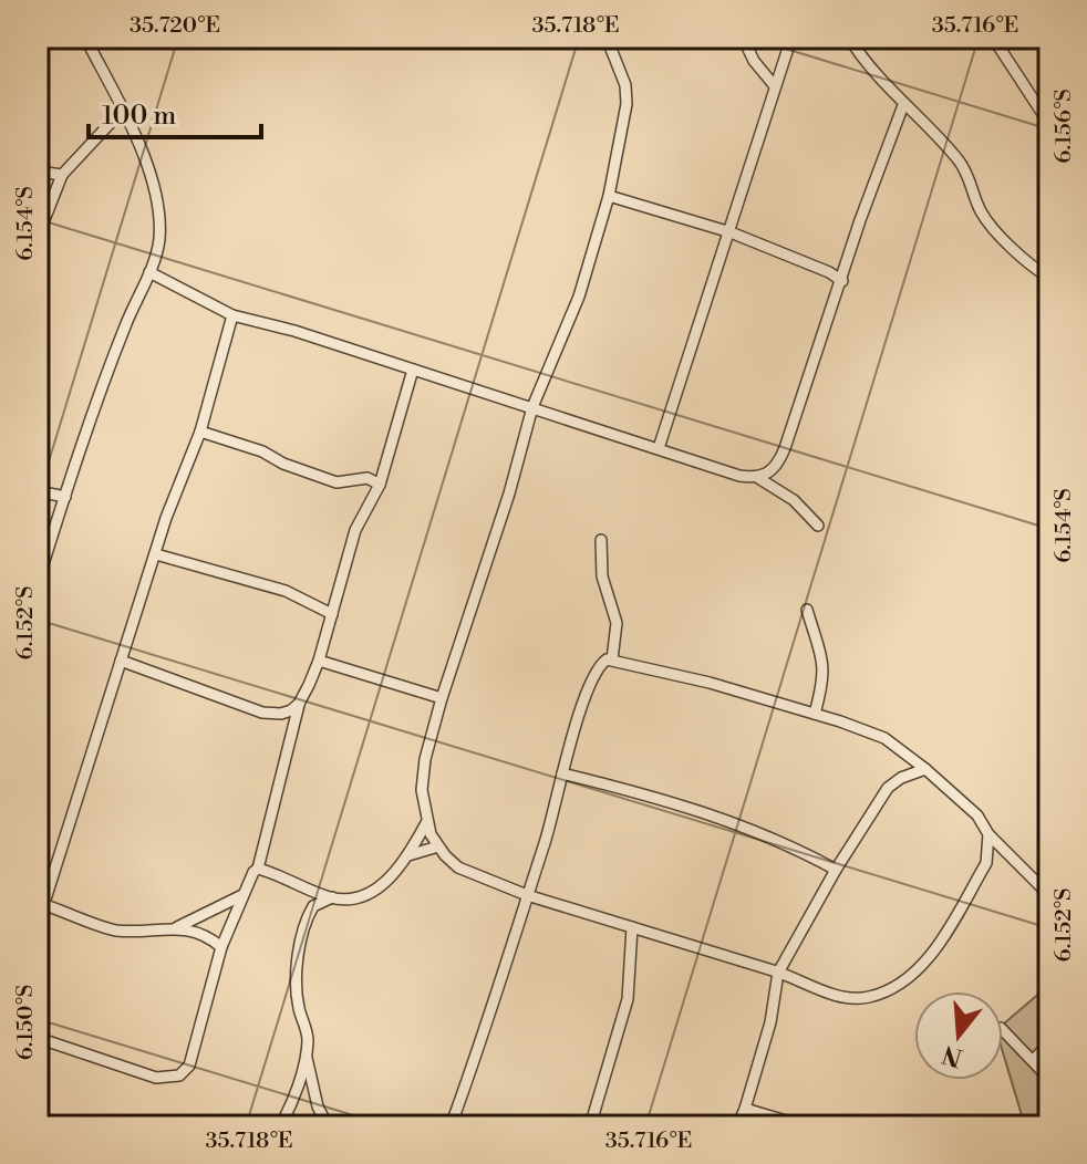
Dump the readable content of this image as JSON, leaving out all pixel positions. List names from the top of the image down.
{
  "scale_bar": "100 m",
  "north": "bottom",
  "coordinates": [
    "35.720°E",
    "35.718°E",
    "35.716°E",
    "6.156°S",
    "6.154°S",
    "6.152°S",
    "6.150°S"
  ]
}
